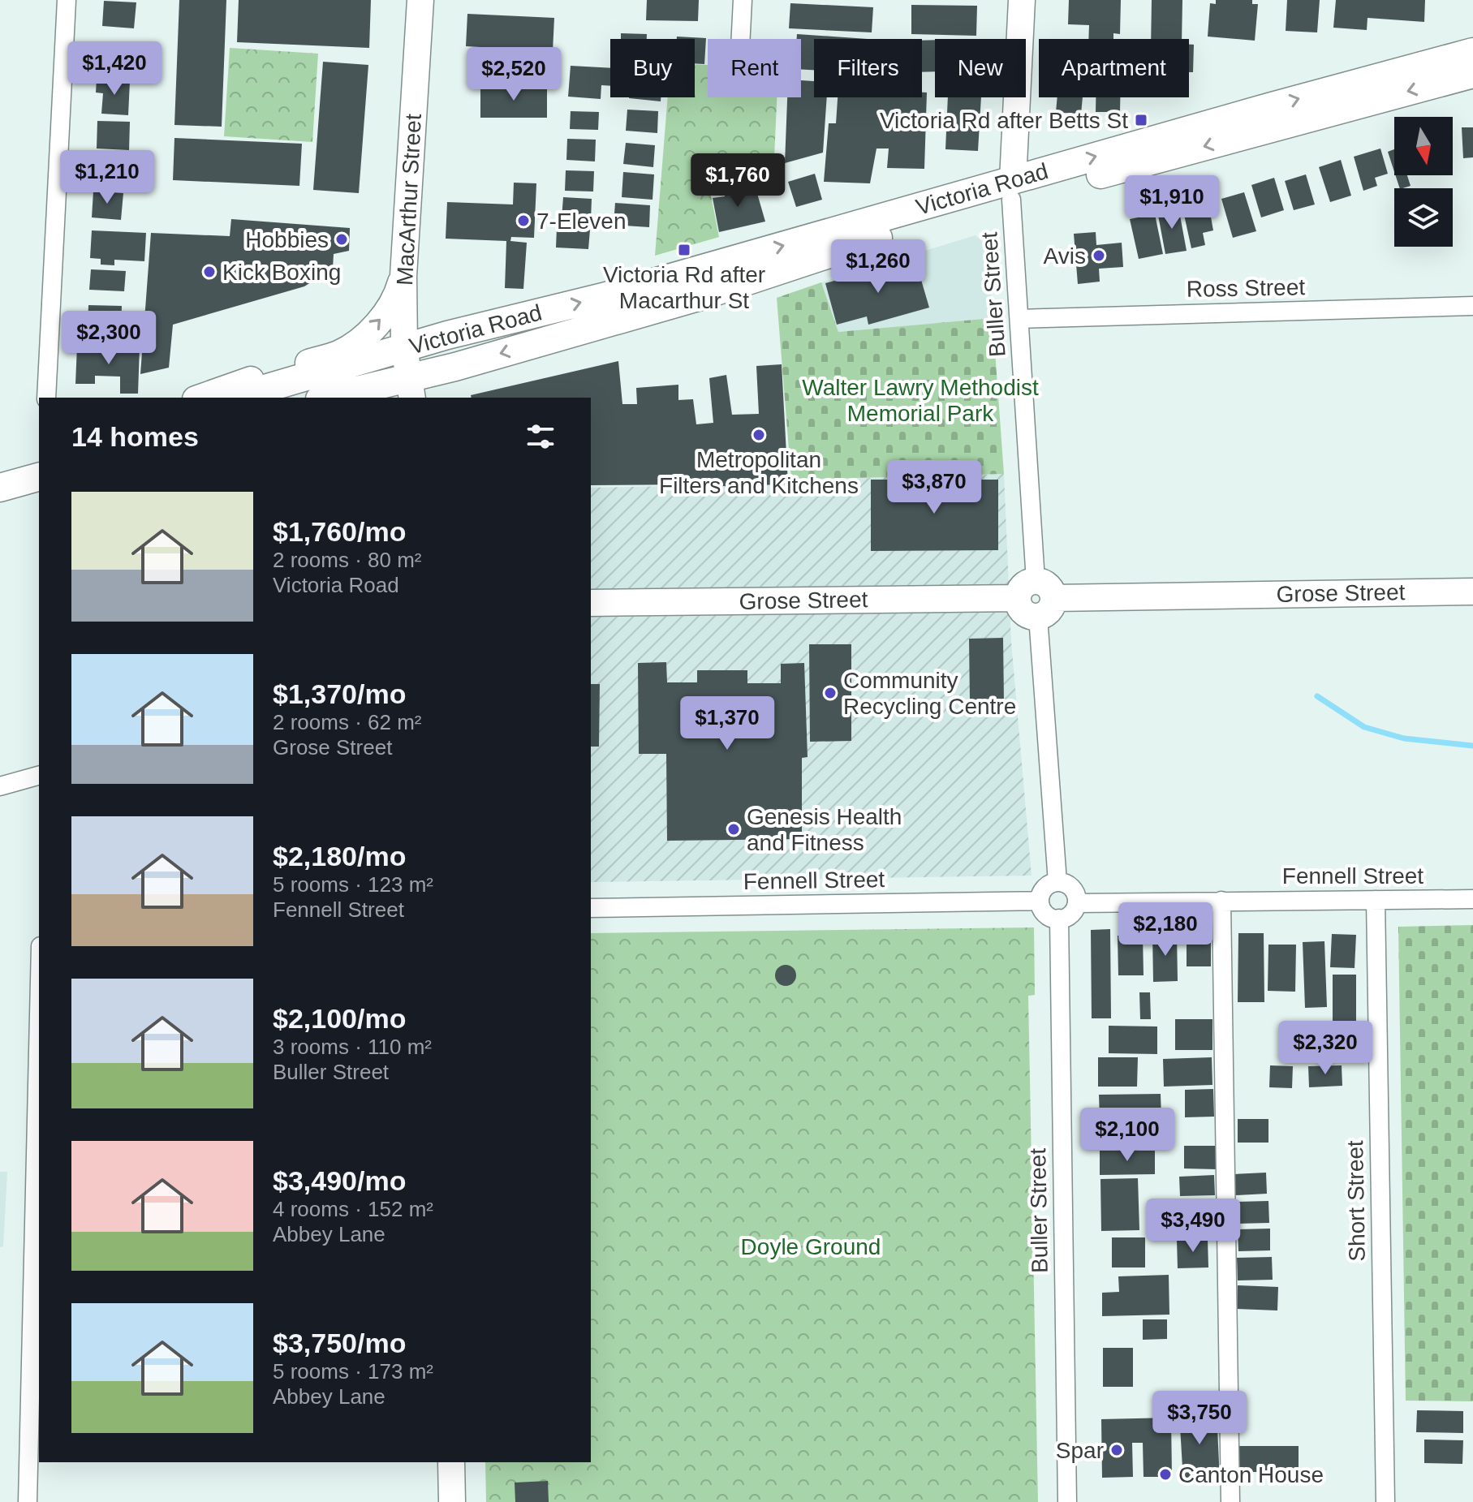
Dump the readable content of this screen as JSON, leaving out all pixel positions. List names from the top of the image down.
{
  "streets": {
    "main road": ["Victoria Road"],
    "street": [
      "MacArthur Street",
      "Ross Street",
      "Buller Street",
      "Grose Street",
      "Fennell Street",
      "Short Street"
    ]
  },
  "crossings": [
    ["Victoria Road", "MacArthur Street"],
    ["Victoria Road", "Buller Street"],
    ["Ross Street", "Buller Street"],
    ["Buller Street", "Grose Street"],
    ["Buller Street", "Fennell Street"],
    ["Fennell Street", "Short Street"]
  ],
  "parks": ["Walter Lawry Methodist Memorial Park", "Doyle Ground"],
  "places": {
    "transit": ["Victoria Rd after Betts St", "Victoria Rd after Macarthur St"],
    "other": [
      "7-Eleven",
      "Hobbies",
      "Avis",
      "Kick Boxing",
      "Metropolitan Filters and Kitchens",
      "Community Recycling Centre",
      "Genesis Health and Fitness",
      "Spar",
      "Canton House"
    ]
  },
  "north": "bottom",
  "page": {
    "chip": [
      "Buy",
      "Rent",
      "Filters",
      "New",
      "Apartment"
    ],
    "price": [
      "$1,420",
      "$2,520",
      "$1,210",
      "$1,760",
      "$1,910",
      "$1,260",
      "$2,300",
      "$3,870",
      "$1,370",
      "$2,180",
      "$2,320",
      "$2,100",
      "$3,490",
      "$3,750"
    ],
    "heading": "14 homes",
    "list": [
      {
        "name": "$1,760/mo",
        "note": "2 rooms · 80 m² · Victoria Road"
      },
      {
        "name": "$1,370/mo",
        "note": "2 rooms · 62 m² · Grose Street"
      },
      {
        "name": "$2,180/mo",
        "note": "5 rooms · 123 m² · Fennell Street"
      },
      {
        "name": "$2,100/mo",
        "note": "3 rooms · 110 m² · Buller Street"
      },
      {
        "name": "$3,490/mo",
        "note": "4 rooms · 152 m² · Abbey Lane"
      },
      {
        "name": "$3,750/mo",
        "note": "5 rooms · 173 m² · Abbey Lane"
      }
    ]
  }
}
